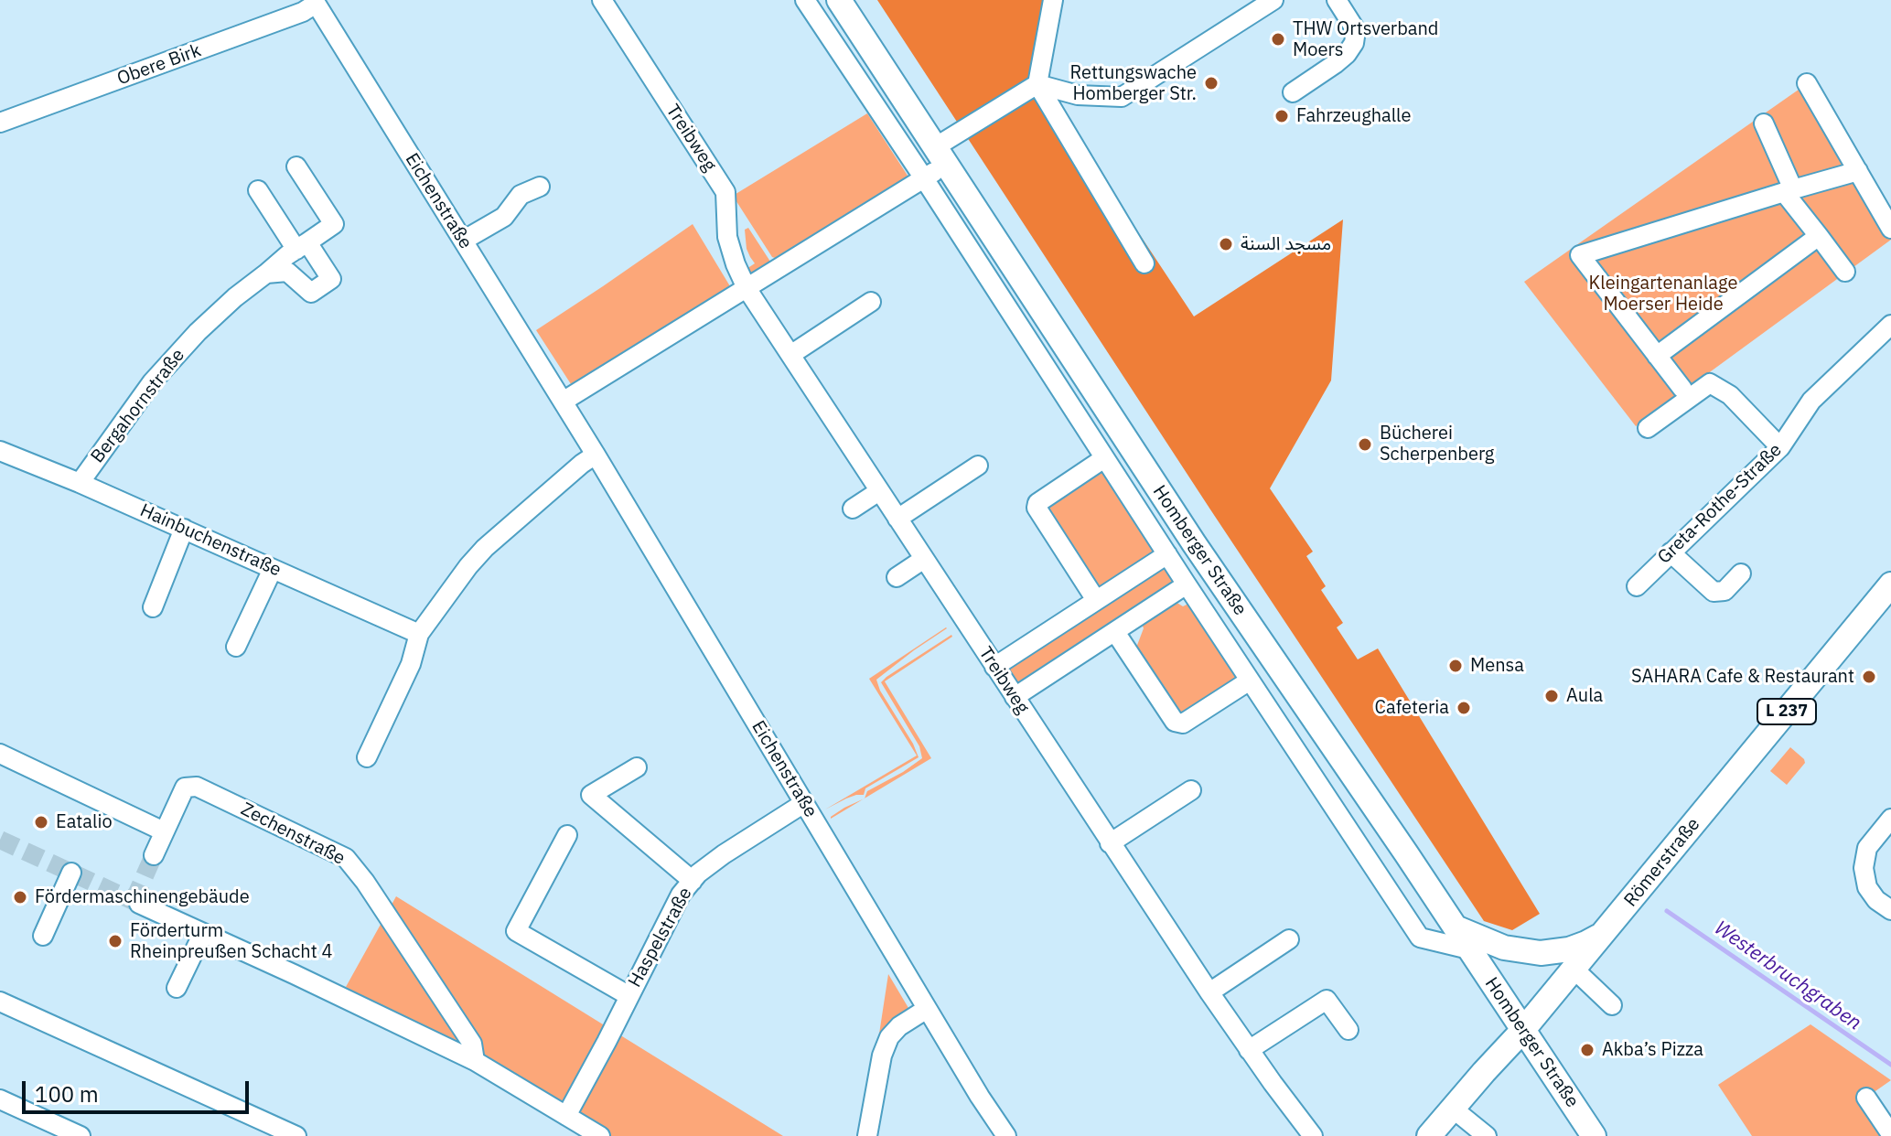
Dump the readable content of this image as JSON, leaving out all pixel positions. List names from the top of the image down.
{
  "streets": {
    "main road": ["Homberger Straße", "L 237", "Römerstraße"],
    "street": [
      "Obere Birk",
      "Treibweg",
      "Eichenstraße",
      "Bergahornstraße",
      "Greta-Rothe-Straße",
      "Hainbuchenstraße",
      "Zechenstraße",
      "Haspelstraße"
    ]
  },
  "crossings": [
    ["Obere Birk", "Eichenstraße"],
    ["Treibweg", "Homberger Straße"],
    ["Eichenstraße", "Haspelstraße"],
    ["Bergahornstraße", "Hainbuchenstraße"],
    ["Homberger Straße", "Römerstraße"]
  ],
  "water": ["Westerbruchgraben"],
  "parks": ["Kleingartenanlage Moerser Heide"],
  "places": [
    "THW Ortsverband Moers",
    "Rettungswache Homberger Str.",
    "Fahrzeughalle",
    "مسجد السنة",
    "Bücherei Scherpenberg",
    "Mensa",
    "SAHARA Cafe & Restaurant",
    "Aula",
    "Cafeteria",
    "Eatalio",
    "Fördermaschinengebäude",
    "Förderturm Rheinpreußen Schacht 4",
    "Akba’s Pizza"
  ],
  "scale_bar": "100 m"
}
